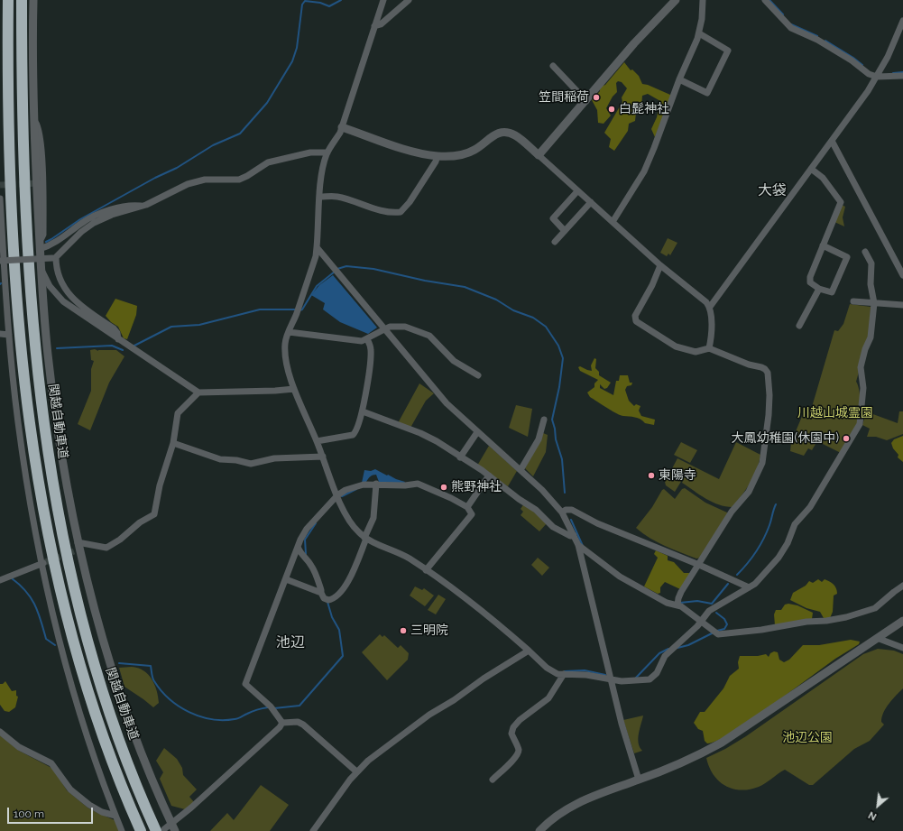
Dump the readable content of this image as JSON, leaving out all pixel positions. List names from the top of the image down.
{
  "streets": {
    "highway": ["関越自動車道"]
  },
  "districts": ["大袋", "池辺"],
  "parks": ["川越山城霊園", "池辺公園"],
  "places": [
    "笠間稲荷",
    "白髭神社",
    "大鳳幼稚園(休園中)",
    "東陽寺",
    "熊野神社",
    "三明院"
  ],
  "scale_bar": "100 m",
  "north": "bottom left"
}
